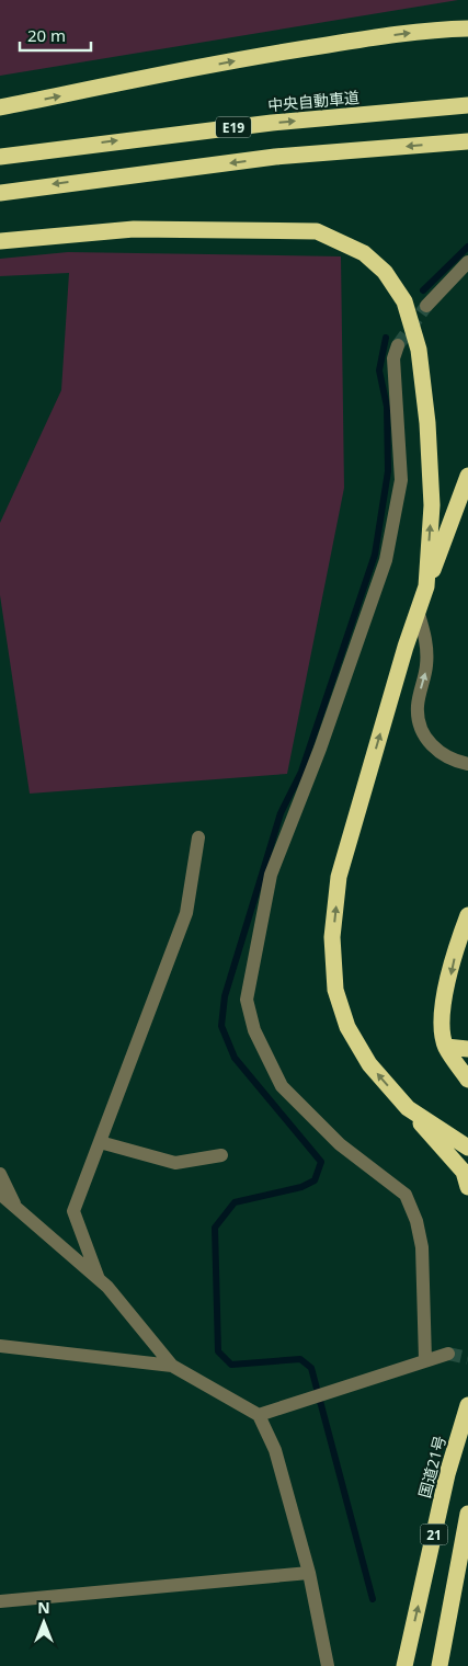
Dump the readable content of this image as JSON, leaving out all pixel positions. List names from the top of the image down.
{
  "streets": {
    "highway": [
      "中央自動車道",
      "E19",
      "国道21号",
      "21"
    ]
  },
  "scale_bar": "20 m",
  "north": "top"
}
